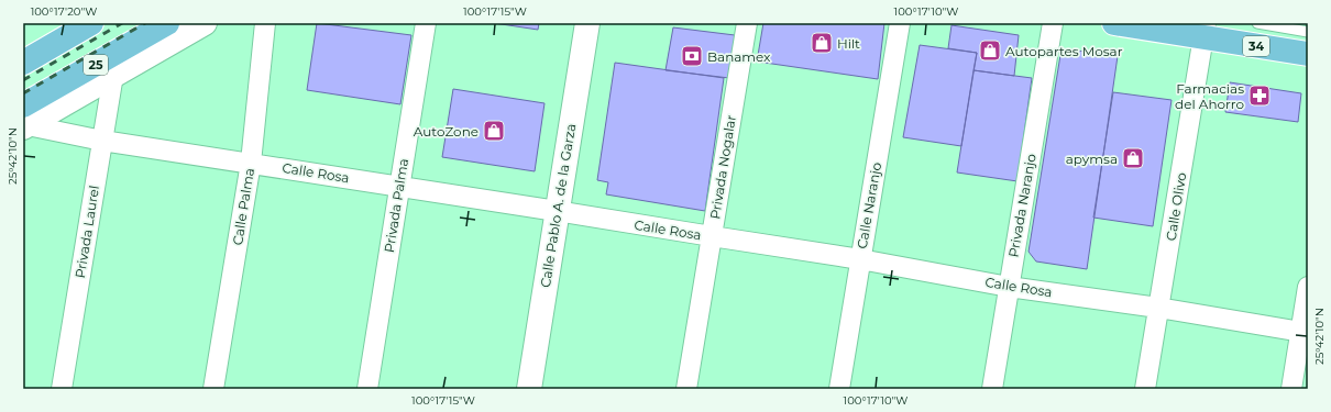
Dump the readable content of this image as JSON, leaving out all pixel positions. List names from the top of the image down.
{
  "streets": {
    "main road": ["34", "25"],
    "street": [
      "Privada Nogalar",
      "Calle Rosa",
      "Privada Palma",
      "Calle Pablo A. de la Garza",
      "Calle Naranjo",
      "Privada Naranjo",
      "Calle Palma",
      "Calle Olivo",
      "Privada Laurel"
    ]
  },
  "crossings": [
    ["34", "Calle Olivo"],
    ["25", "Calle Rosa"],
    ["Privada Nogalar", "Calle Rosa"],
    ["Calle Rosa", "Privada Palma"],
    ["Calle Rosa", "Calle Pablo A. de la Garza"],
    ["Calle Rosa", "Calle Naranjo"],
    ["Calle Rosa", "Privada Naranjo"],
    ["Calle Rosa", "Calle Palma"],
    ["Calle Rosa", "Calle Olivo"],
    ["Calle Rosa", "Privada Laurel"]
  ],
  "places": {
    "shop": [
      "Hilt",
      "Autopartes Mosar",
      "AutoZone",
      "apymsa"
    ],
    "bank": ["Banamex"],
    "pharmacy": ["Farmacias del Ahorro"]
  },
  "coordinates": [
    "100°17'20\"W",
    "100°17'15\"W",
    "100°17'10\"W",
    "25°42'10\"N"
  ]
}
